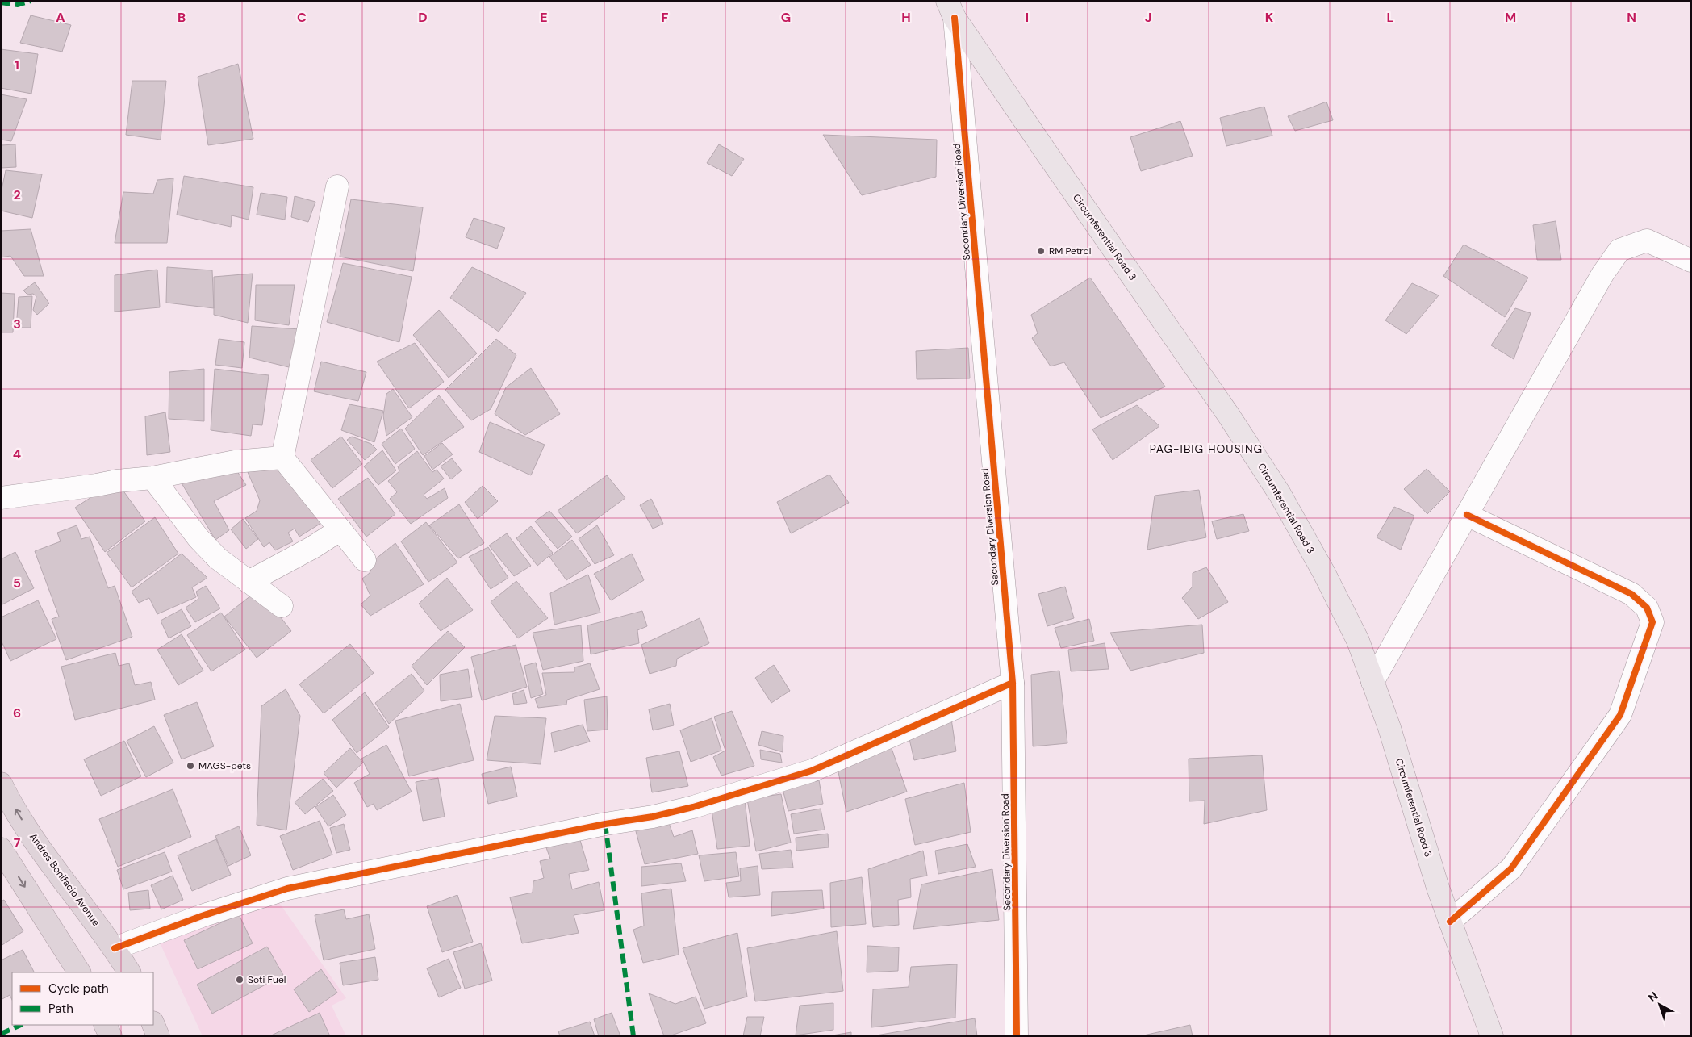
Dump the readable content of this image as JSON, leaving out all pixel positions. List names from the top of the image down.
{
  "streets": {
    "highway": ["Andres Bonifacio Avenue"],
    "main road": ["Circumferential Road 3"],
    "street": ["Secondary Diversion Road"]
  },
  "crossings": [
    ["Secondary Diversion Road", "Circumferential Road 3"]
  ],
  "districts": ["PAG-IBIG HOUSING"],
  "places": ["RM Petrol", "MAGS-pets", "Soti Fuel"],
  "legend": ["Cycle path", "Path"],
  "north": "top left",
  "grid": {
    "columns": [
      "A",
      "B",
      "C",
      "D",
      "E",
      "F",
      "G",
      "H",
      "I",
      "J",
      "K",
      "L",
      "M",
      "N"
    ],
    "rows": [
      "1",
      "2",
      "3",
      "4",
      "5",
      "6",
      "7"
    ]
  }
}
